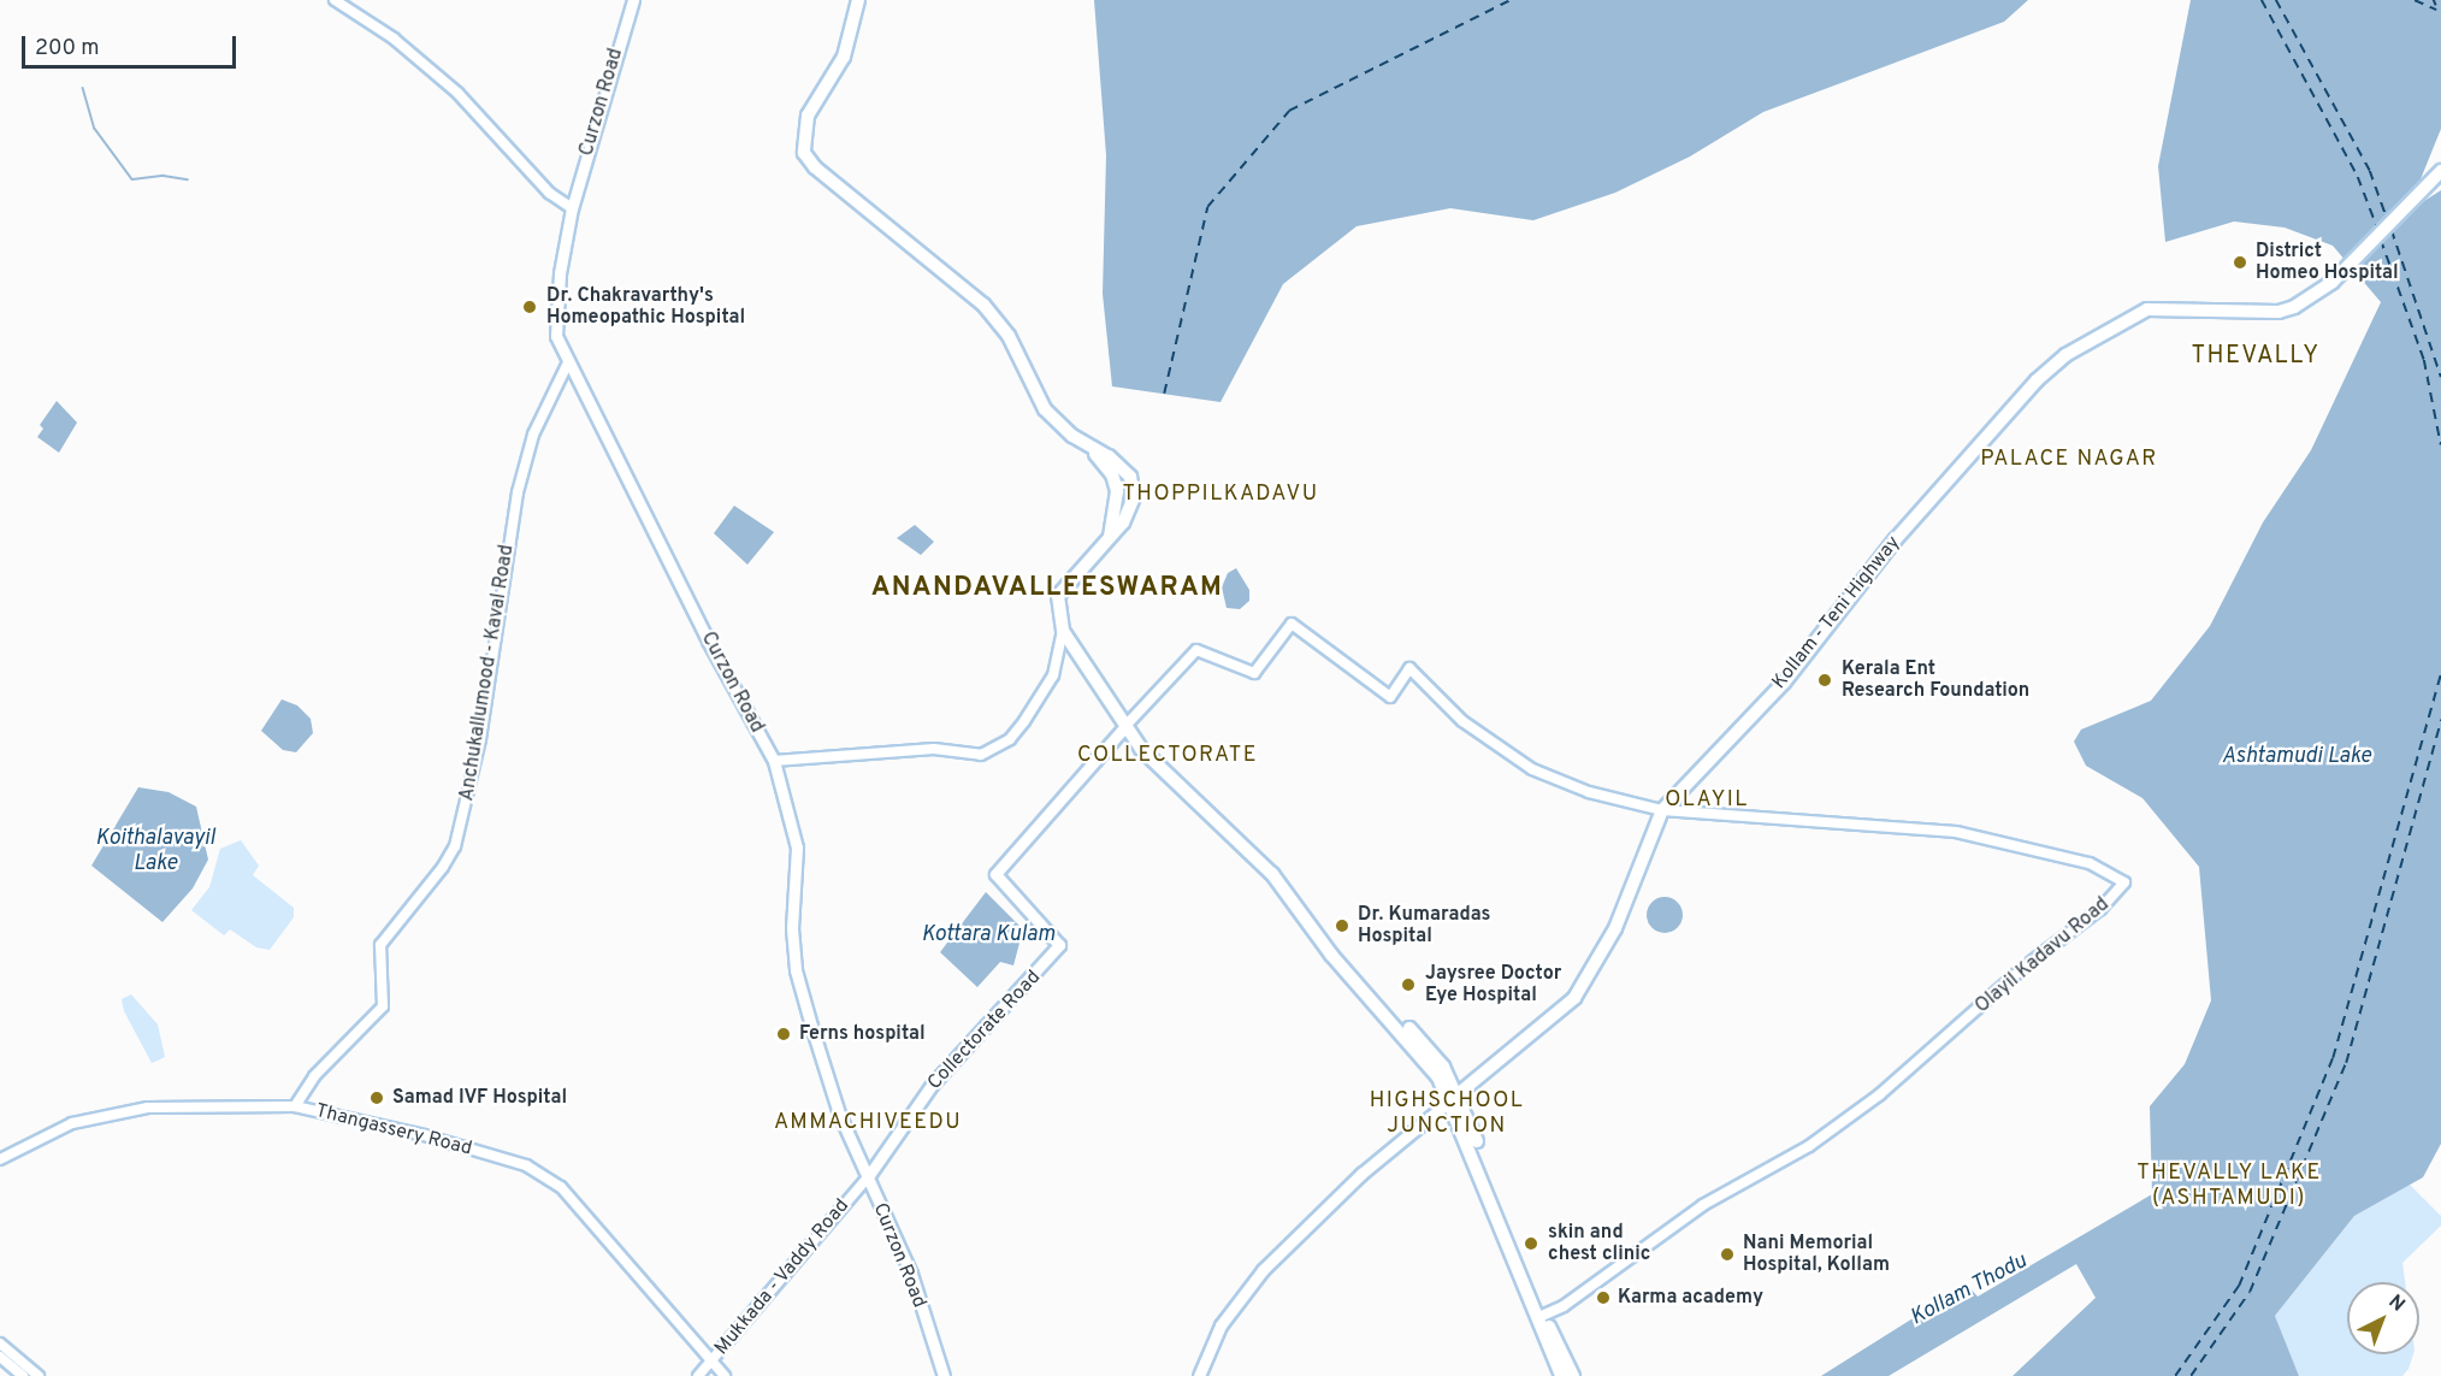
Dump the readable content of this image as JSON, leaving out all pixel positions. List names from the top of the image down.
{
  "streets": {
    "main road": ["Curzon Road", "Kollam - Teni Highway", "Collectorate Road"],
    "street": [
      "Anchukallumood - Kaval Road",
      "Olayil Kadavu Road",
      "Thangassery Road",
      "Mukkada - Vaddy Road"
    ]
  },
  "crossings": [
    ["Curzon Road", "Anchukallumood - Kaval Road"],
    ["Curzon Road", "Collectorate Road"],
    ["Curzon Road", "Mukkada - Vaddy Road"],
    ["Kollam - Teni Highway", "Olayil Kadavu Road"],
    ["Anchukallumood - Kaval Road", "Thangassery Road"],
    ["Collectorate Road", "Mukkada - Vaddy Road"],
    ["Thangassery Road", "Mukkada - Vaddy Road"]
  ],
  "districts": [
    "THEVALLY",
    "PALACE NAGAR",
    "THOPPILKADAVU",
    "ANANDAVALLEESWARAM",
    "COLLECTORATE",
    "OLAYIL",
    "HIGHSCHOOL JUNCTION",
    "AMMACHIVEEDU",
    "THEVALLY LAKE (ASHTAMUDI)"
  ],
  "water": [
    "Ashtamudi Lake",
    "Koithalavayil Lake",
    "Kottara Kulam",
    "Kollam Thodu"
  ],
  "places": [
    "District Homeo Hospital",
    "Dr. Chakravarthy's Homeopathic Hospital",
    "Kerala Ent Research Foundation",
    "Dr. Kumaradas Hospital",
    "Jaysree Doctor Eye Hospital",
    "Ferns hospital",
    "Samad IVF Hospital",
    "skin and chest clinic",
    "Nani Memorial Hospital, Kollam",
    "Karma academy"
  ],
  "scale_bar": "200 m",
  "north": "top right"
}
